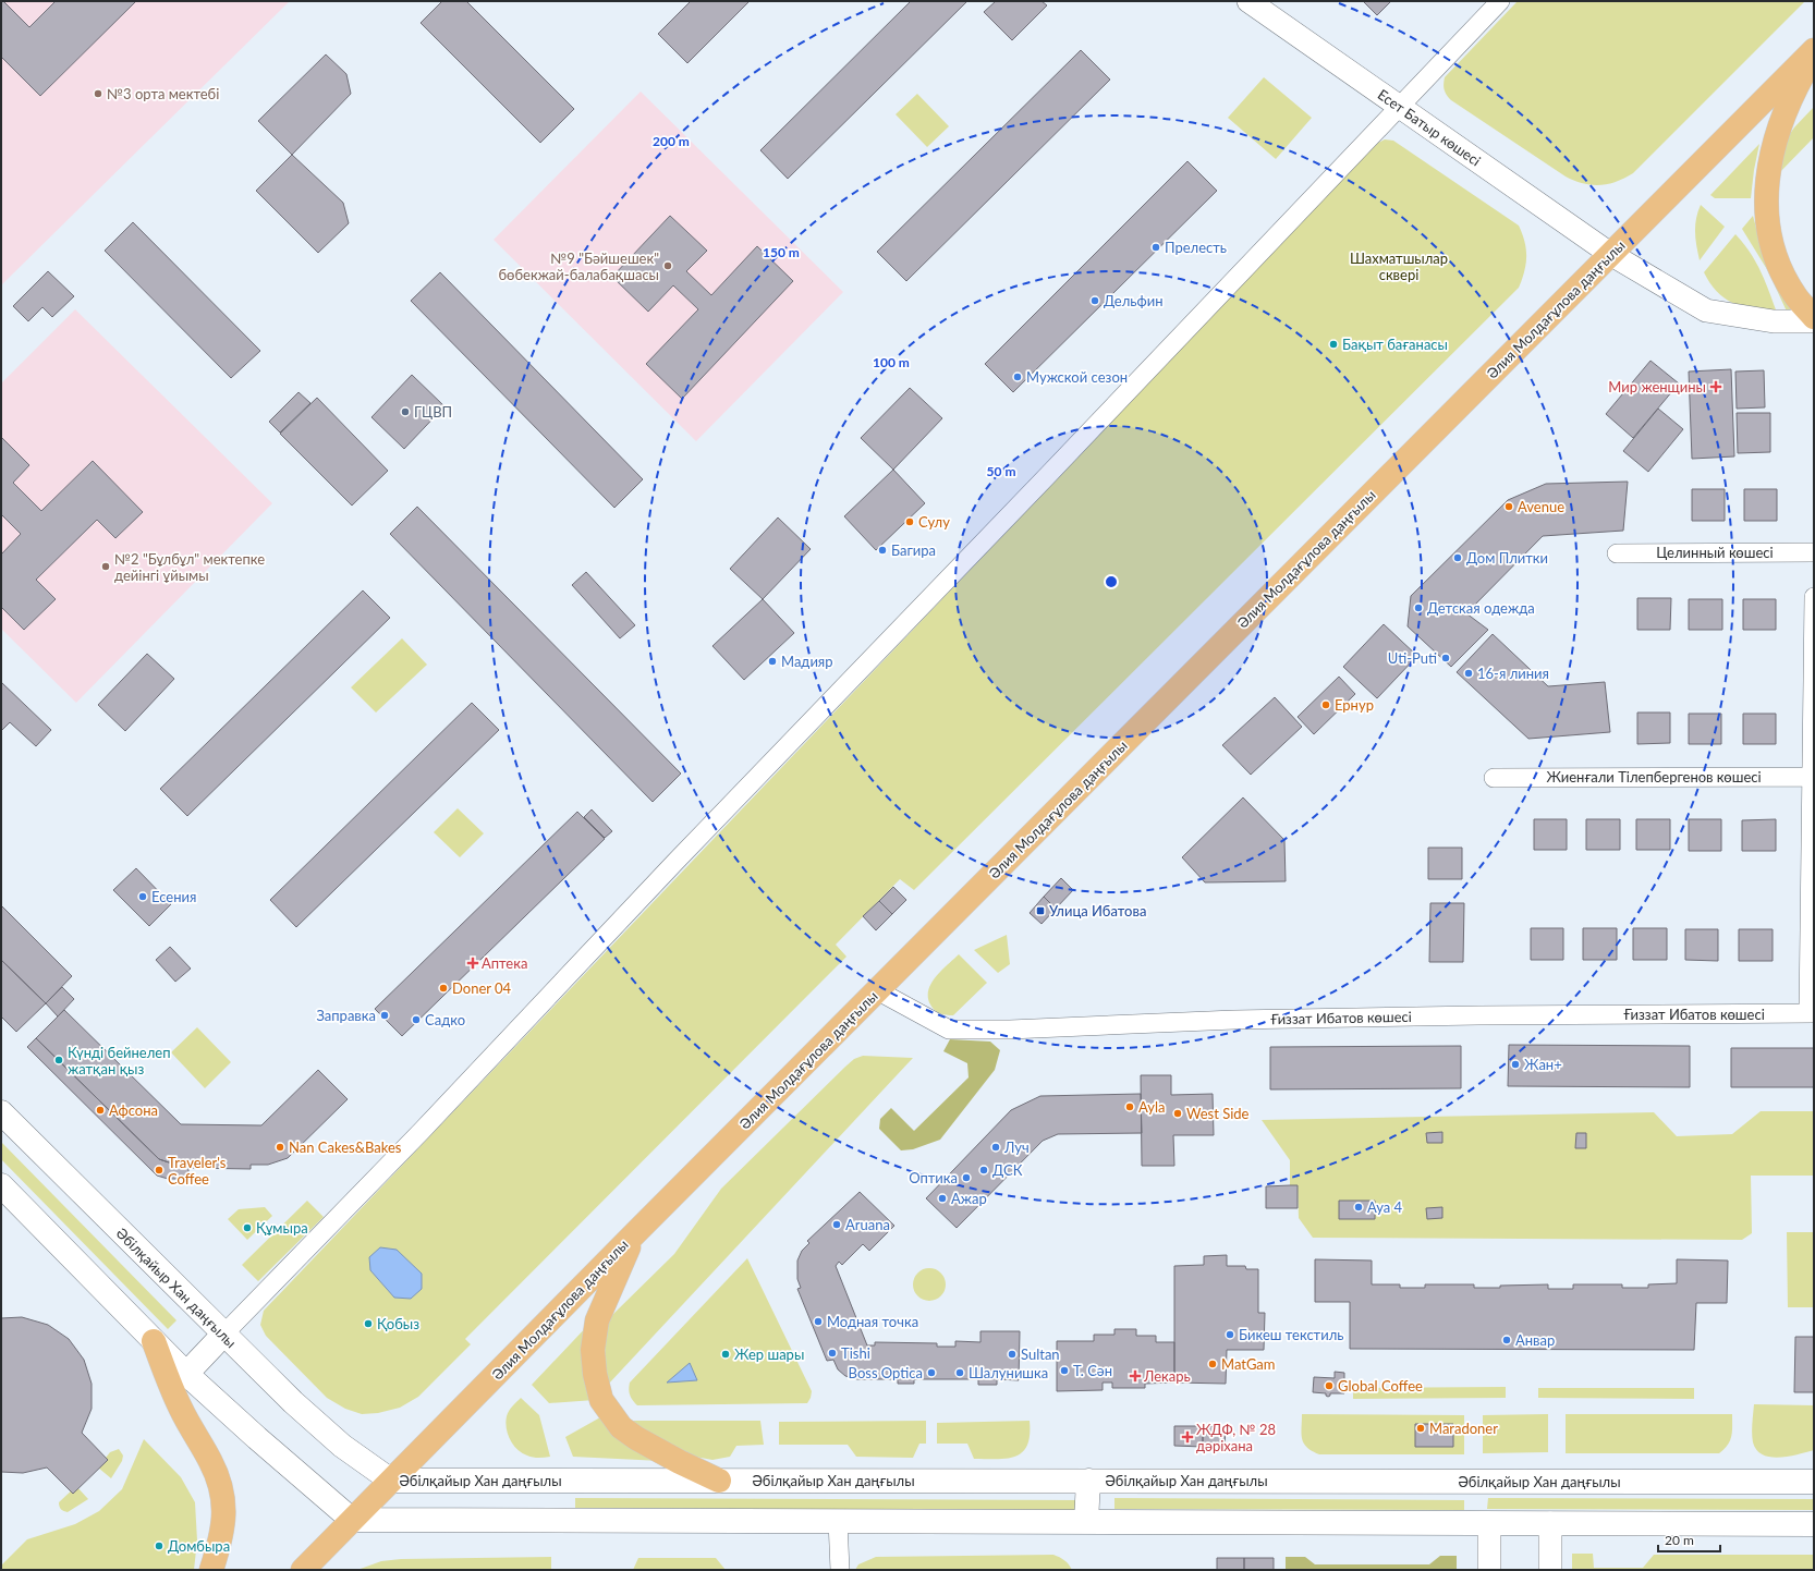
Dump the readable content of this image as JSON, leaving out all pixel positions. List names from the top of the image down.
{
  "streets": {
    "main road": ["Әлия Молдағұлова даңғылы", "Әбілқайыр Хан даңғылы"],
    "street": [
      "Есет Батыр көшесі",
      "Целинный көшесі",
      "Жиенғали Тілепбергенов көшесі",
      "Ғиззат Ибатов көшесі"
    ]
  },
  "crossings": [
    ["Есет Батыр көшесі", "Әлия Молдағұлова даңғылы"],
    ["Әлия Молдағұлова даңғылы", "Ғиззат Ибатов көшесі"],
    ["Әлия Молдағұлова даңғылы", "Әбілқайыр Хан даңғылы"]
  ],
  "parks": ["Шахматшылар сквері"],
  "places": {
    "other": [
      "№3 орта мектебі",
      "Прелесть",
      "№9 \"Бәйшешек\" бөбекжай-балабақшасы",
      "Дельфин",
      "Бақыт бағанасы",
      "Мужской cезон",
      "ГЦВП",
      "Avenue",
      "Сулу",
      "Багира",
      "Дом Плитки",
      "№2 \"Бұлбұл\" мектепке дейінгі ұйымы",
      "Детская одежда",
      "Uti-Puti",
      "Мадияр",
      "16-я линия",
      "Ернур",
      "Есения",
      "Doner 04",
      "Заправка",
      "Садко",
      "Күнді бейнелеп жатқан қыз",
      "Жан+",
      "Ayla",
      "Афсона",
      "West Side",
      "Nan Cakes&Bakes",
      "Луч",
      "Traveler's Coffee",
      "ДСК",
      "Оптика",
      "Ажар",
      "Aya 4",
      "Aruana",
      "Құмыра",
      "Модная точка",
      "Қобыз",
      "Бикеш текстиль",
      "Анвар",
      "Tishi",
      "Жер шары",
      "Sultan",
      "MatGam",
      "Т. Сән",
      "Boss Optica",
      "Шалунишка",
      "Global Coffee",
      "Maradoner",
      "Домбыра"
    ],
    "health": [
      "Мир женщины",
      "Аптека",
      "Лекарь",
      "ЖДФ, № 28 дәріхана"
    ],
    "transit": ["Улица Ибатова"]
  },
  "scale_bar": "20 m",
  "rings": [
    "200 m",
    "150 m",
    "100 m",
    "50 m"
  ]
}
